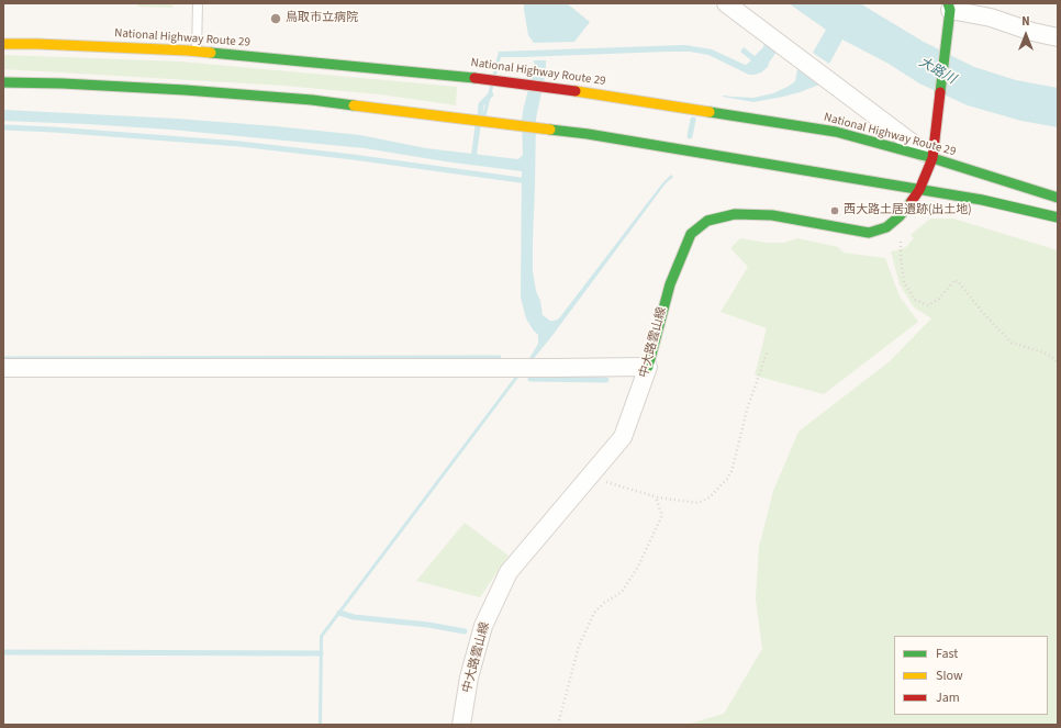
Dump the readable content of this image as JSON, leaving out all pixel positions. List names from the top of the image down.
{
  "streets": {
    "main road": ["National Highway Route 29", "中大路雲山線"]
  },
  "crossings": [
    ["National Highway Route 29", "中大路雲山線"]
  ],
  "water": ["大路川"],
  "places": ["鳥取市立病院", "西大路土居遺跡(出土地)"],
  "legend": ["Fast", "Slow", "Jam"],
  "north": "top"
}
